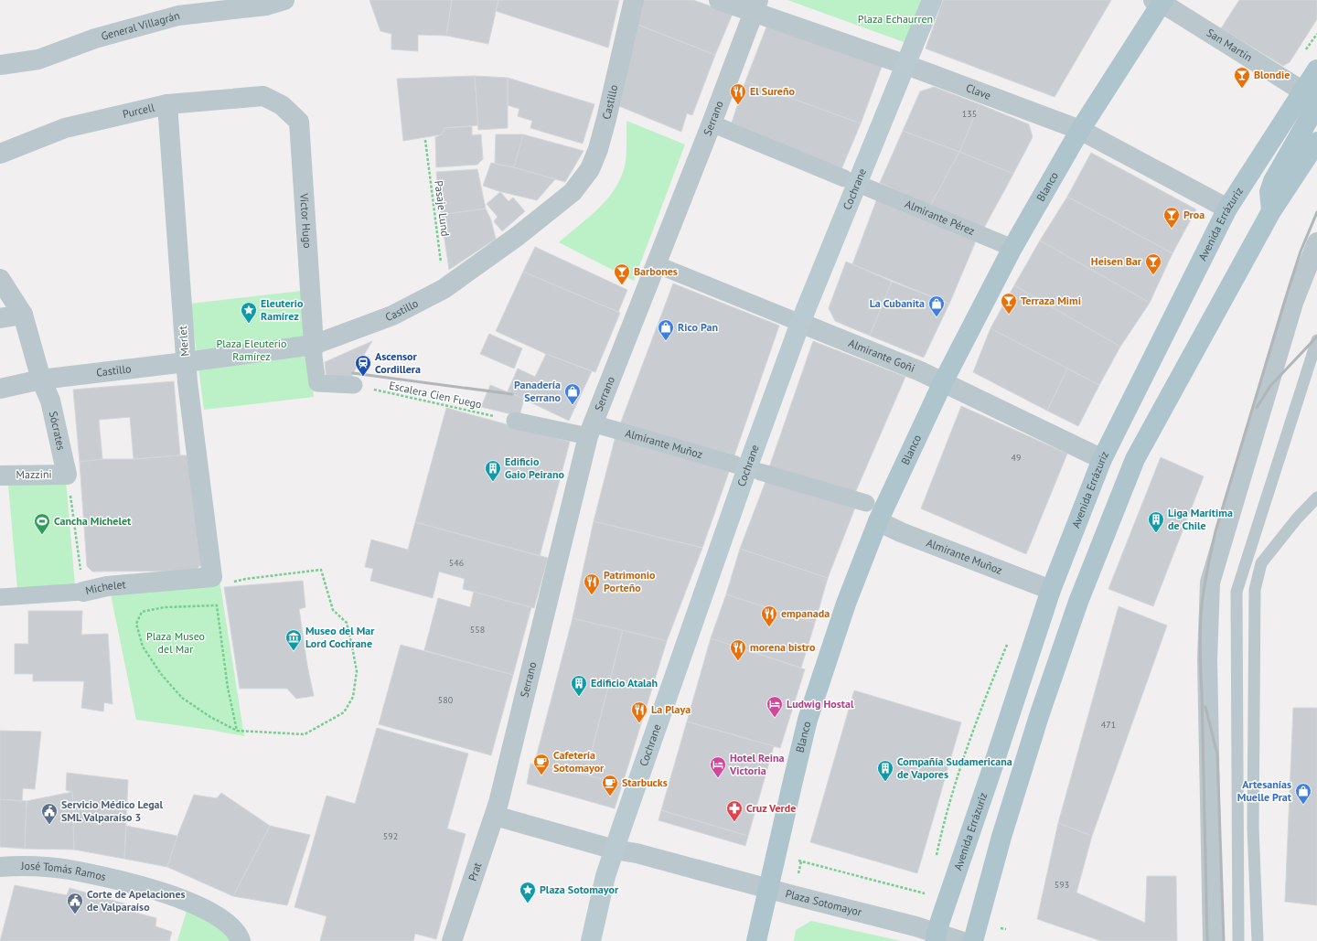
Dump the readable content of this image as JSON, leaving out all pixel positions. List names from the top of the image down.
{
  "streets": {
    "main road": ["Blanco", "Cochrane", "Avenida Errázuriz"],
    "street": [
      "General Villagrán",
      "San Martín",
      "Clave",
      "Castillo",
      "Purcell",
      "Serrano",
      "Almirante Pérez",
      "Víctor Hugo",
      "Merlet",
      "Almirante Goñi",
      "Sócrates",
      "Almirante Muñoz",
      "Mazzini",
      "Michelet",
      "Prat",
      "José Tomás Ramos",
      "Plaza Sotomayor"
    ],
    "path": ["Pasaje Lund", "Escalera Cien Fuego"]
  },
  "crossings": [
    ["San Martín", "Blanco"],
    ["San Martín", "Avenida Errázuriz"],
    ["Clave", "Serrano"],
    ["Clave", "Blanco"],
    ["Clave", "Cochrane"],
    ["Clave", "Avenida Errázuriz"],
    ["Castillo", "Víctor Hugo"],
    ["Castillo", "Merlet"],
    ["Castillo", "Sócrates"],
    ["Purcell", "Víctor Hugo"],
    ["Purcell", "Merlet"],
    ["Serrano", "Almirante Goñi"],
    ["Serrano", "Almirante Muñoz"],
    ["Serrano", "Prat"],
    ["Serrano", "Plaza Sotomayor"],
    ["Blanco", "Almirante Pérez"],
    ["Blanco", "Almirante Goñi"],
    ["Blanco", "Almirante Muñoz"],
    ["Blanco", "Plaza Sotomayor"],
    ["Cochrane", "Almirante Goñi"],
    ["Cochrane", "Plaza Sotomayor"],
    ["Avenida Errázuriz", "Almirante Goñi"],
    ["Avenida Errázuriz", "Almirante Muñoz"],
    ["Avenida Errázuriz", "Plaza Sotomayor"],
    ["Merlet", "Michelet"],
    ["Escalera Cien Fuego", "Almirante Muñoz"],
    ["Sócrates", "Mazzini"],
    ["Prat", "Plaza Sotomayor"]
  ],
  "parks": ["Plaza Echaurren", "Plaza Eleuterio Ramírez", "Plaza Museo del Mar"],
  "places": {
    "bar": [
      "Blondie",
      "Proa",
      "Heisen Bar",
      "Barbones",
      "Terraza Mimi"
    ],
    "restaurant": [
      "El Sureño",
      "Patrimonio Porteño",
      "empanada",
      "morena bistro",
      "La Playa"
    ],
    "shop": [
      "La Cubanita",
      "Rico Pan",
      "Panadería Serrano",
      "Artesanías Muelle Prat"
    ],
    "place": ["Eleuterio Ramírez", "Plaza Sotomayor"],
    "station": ["Ascensor Cordillera"],
    "building": [
      "Edificio Gaio Peirano",
      "Liga Marítima de Chile",
      "Edificio Atalah",
      "Compañía Sudamericana de Vapores"
    ],
    "sports": ["Cancha Michelet"],
    "museum": ["Museo del Mar Lord Cochrane"],
    "hotel": ["Ludwig Hostal", "Hotel Reina Victoria"],
    "cafe": ["Cafetería Sotomayor", "Starbucks"],
    "pharmacy": ["Cruz Verde"],
    "public building": ["Servicio Médico Legal SML Valparaíso 3", "Corte de Apelaciones de Valparaíso"]
  },
  "house_numbers": [
    "135",
    "49",
    "546",
    "558",
    "580",
    "471",
    "592",
    "593"
  ]
}
